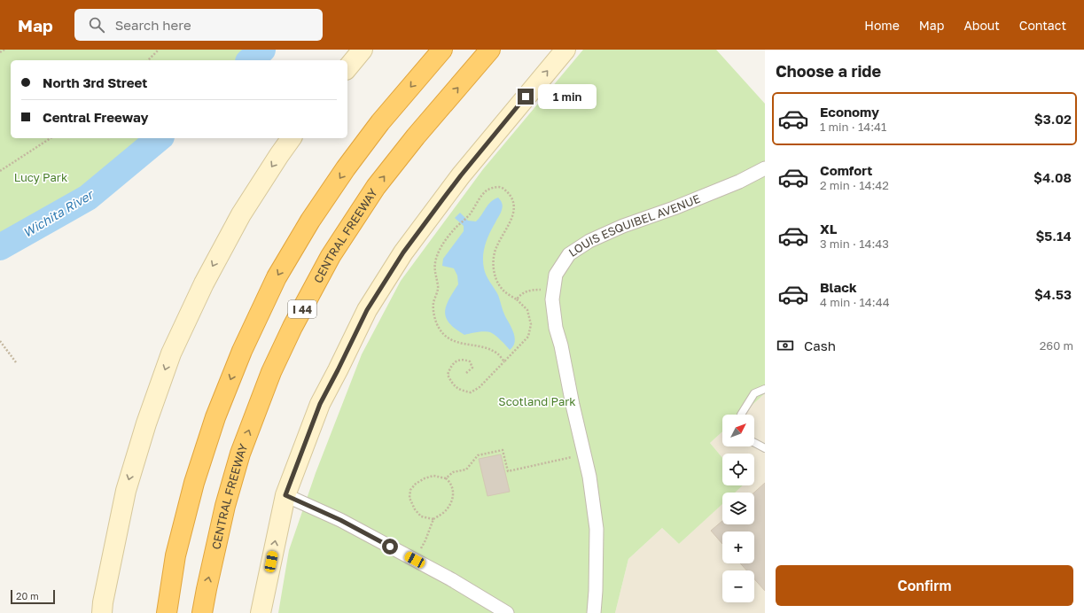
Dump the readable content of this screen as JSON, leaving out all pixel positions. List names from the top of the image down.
{
  "streets": {
    "highway": ["CENTRAL FREEWAY", "I 44"],
    "street": ["LOUIS ESQUIBEL AVENUE"]
  },
  "water": ["Wichita River"],
  "parks": ["Lucy Park", "Scotland Park"],
  "scale_bar": "20 m",
  "north": "top right",
  "page": {
    "header": "Map",
    "search": "Search here",
    "nav": [
      "Home",
      "Map",
      "About",
      "Contact"
    ],
    "heading": "Choose a ride",
    "banner": ["North 3rd Street", "Central Freeway"],
    "bubble": "1 min",
    "list": [
      {
        "name": "Economy",
        "note": "1 min · 14:41",
        "value": "$3.02"
      },
      {
        "name": "Comfort",
        "note": "2 min · 14:42",
        "value": "$4.08"
      },
      {
        "name": "XL",
        "note": "3 min · 14:43",
        "value": "$5.14"
      },
      {
        "name": "Black",
        "note": "4 min · 14:44",
        "value": "$4.53"
      }
    ],
    "pay": ["Cash", "260 m"],
    "map_buttons": ["+", "−"],
    "buttons": "Confirm",
    "scale": "20 m"
  }
}
